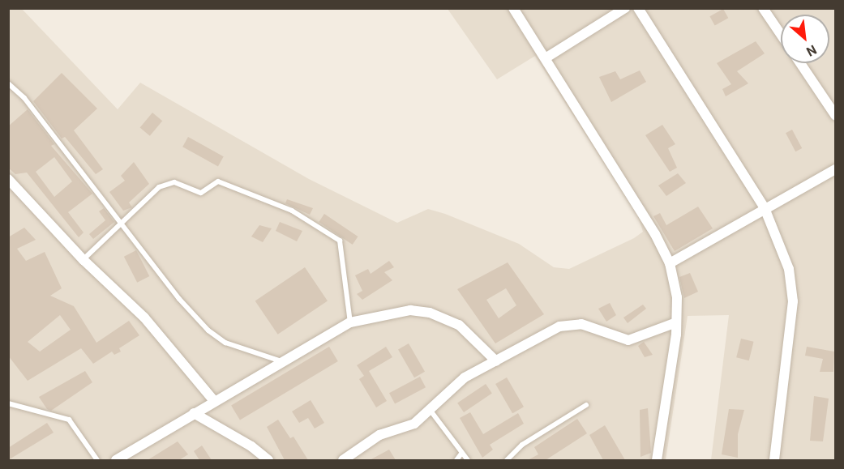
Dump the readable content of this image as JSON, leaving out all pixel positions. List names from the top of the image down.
{
  "north": "bottom right"
}
